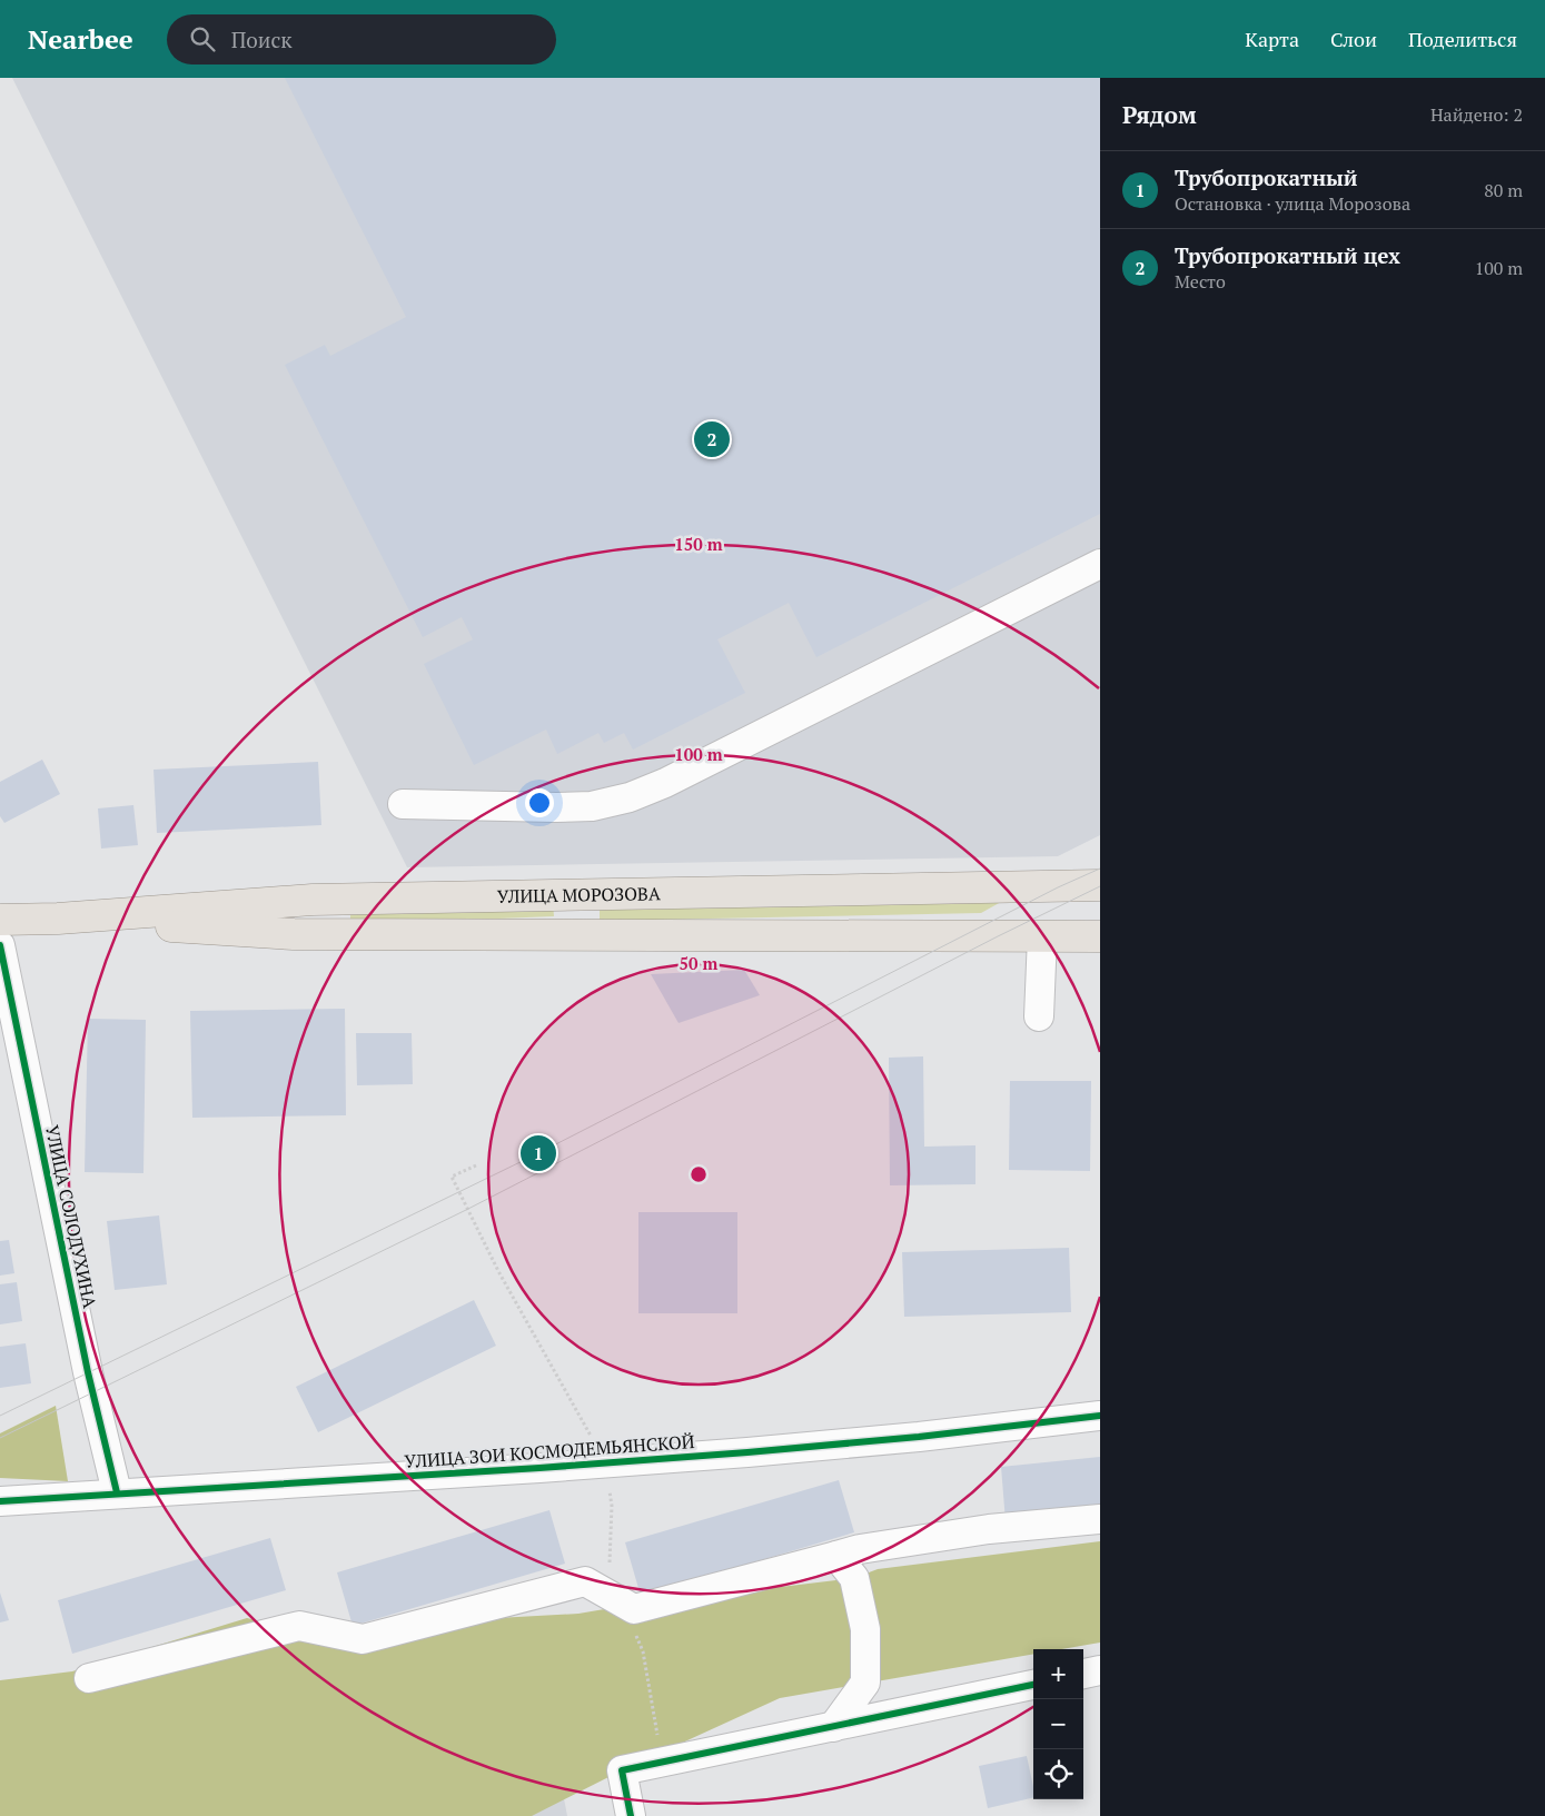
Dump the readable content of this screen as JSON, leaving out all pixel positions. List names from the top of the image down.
{
  "streets": {
    "main road": ["УЛИЦА МОРОЗОВА"],
    "street": ["УЛИЦА СОЛОДУХИНА", "УЛИЦА ЗОИ КОСМОДЕМЬЯНСКОЙ"]
  },
  "crossings": [
    ["УЛИЦА СОЛОДУХИНА", "УЛИЦА ЗОИ КОСМОДЕМЬЯНСКОЙ"]
  ],
  "page": {
    "header": "Nearbee",
    "search": "Поиск",
    "nav": ["Карта", "Слои", "Поделиться"],
    "heading": ["Рядом", "Найдено: 2"],
    "list": [
      {
        "mark": "1",
        "name": "Трубопрокатный",
        "note": "Остановка · улица Морозова",
        "value": "80 m"
      },
      {
        "mark": "2",
        "name": "Трубопрокатный цех",
        "note": "Место",
        "value": "100 m"
      }
    ],
    "pins": ["2", "1"],
    "map_buttons": ["+", "−"]
  },
  "rings": ["150 m", "100 m", "50 m"]
}
